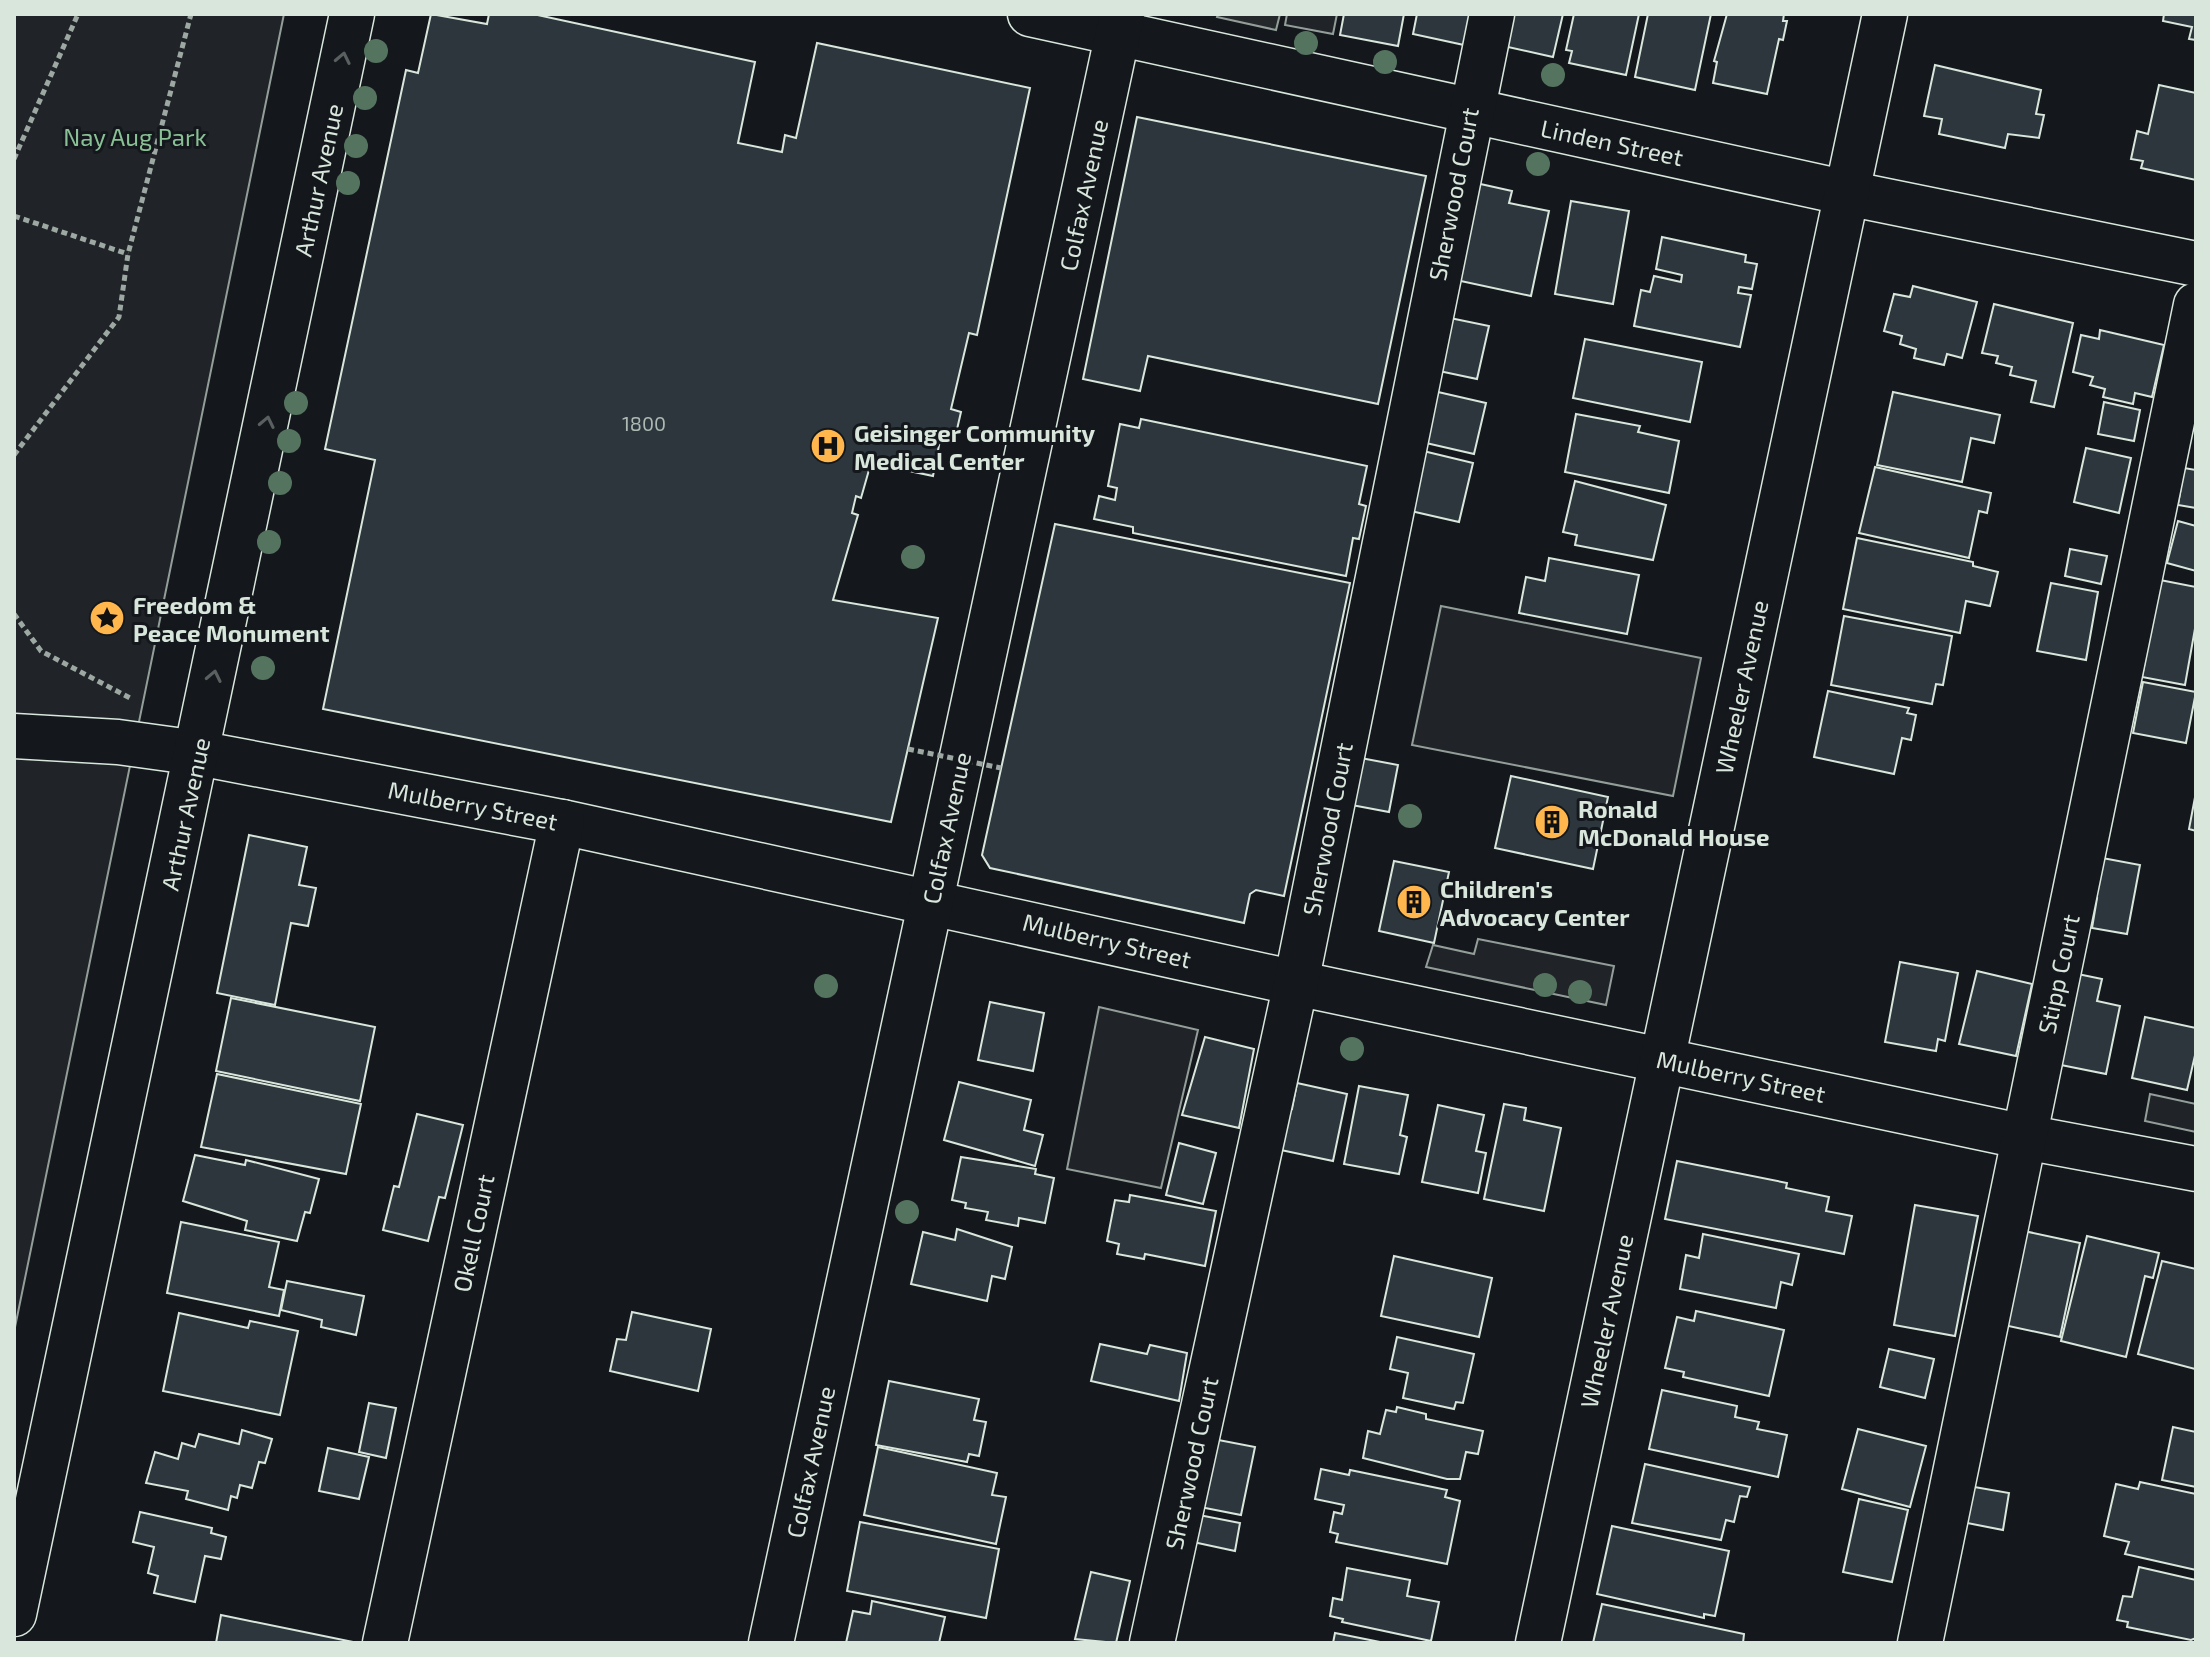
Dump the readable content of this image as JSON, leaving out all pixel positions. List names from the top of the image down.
{
  "streets": {
    "street": [
      "Linden Street",
      "Arthur Avenue",
      "Sherwood Court",
      "Colfax Avenue",
      "Wheeler Avenue",
      "Mulberry Street",
      "Stipp Court",
      "Okell Court"
    ]
  },
  "crossings": [
    ["Linden Street", "Sherwood Court"],
    ["Linden Street", "Colfax Avenue"],
    ["Linden Street", "Wheeler Avenue"],
    ["Arthur Avenue", "Mulberry Street"],
    ["Sherwood Court", "Mulberry Street"],
    ["Colfax Avenue", "Mulberry Street"],
    ["Wheeler Avenue", "Mulberry Street"],
    ["Mulberry Street", "Stipp Court"],
    ["Mulberry Street", "Okell Court"]
  ],
  "one_way": ["Arthur Avenue"],
  "parks": ["Nay Aug Park"],
  "places": {
    "hospital": ["Geisinger Community Medical Center"],
    "place": ["Freedom & Peace Monument"],
    "building": ["Ronald McDonald House", "Children's Advocacy Center"]
  },
  "house_numbers": ["1800"]
}
